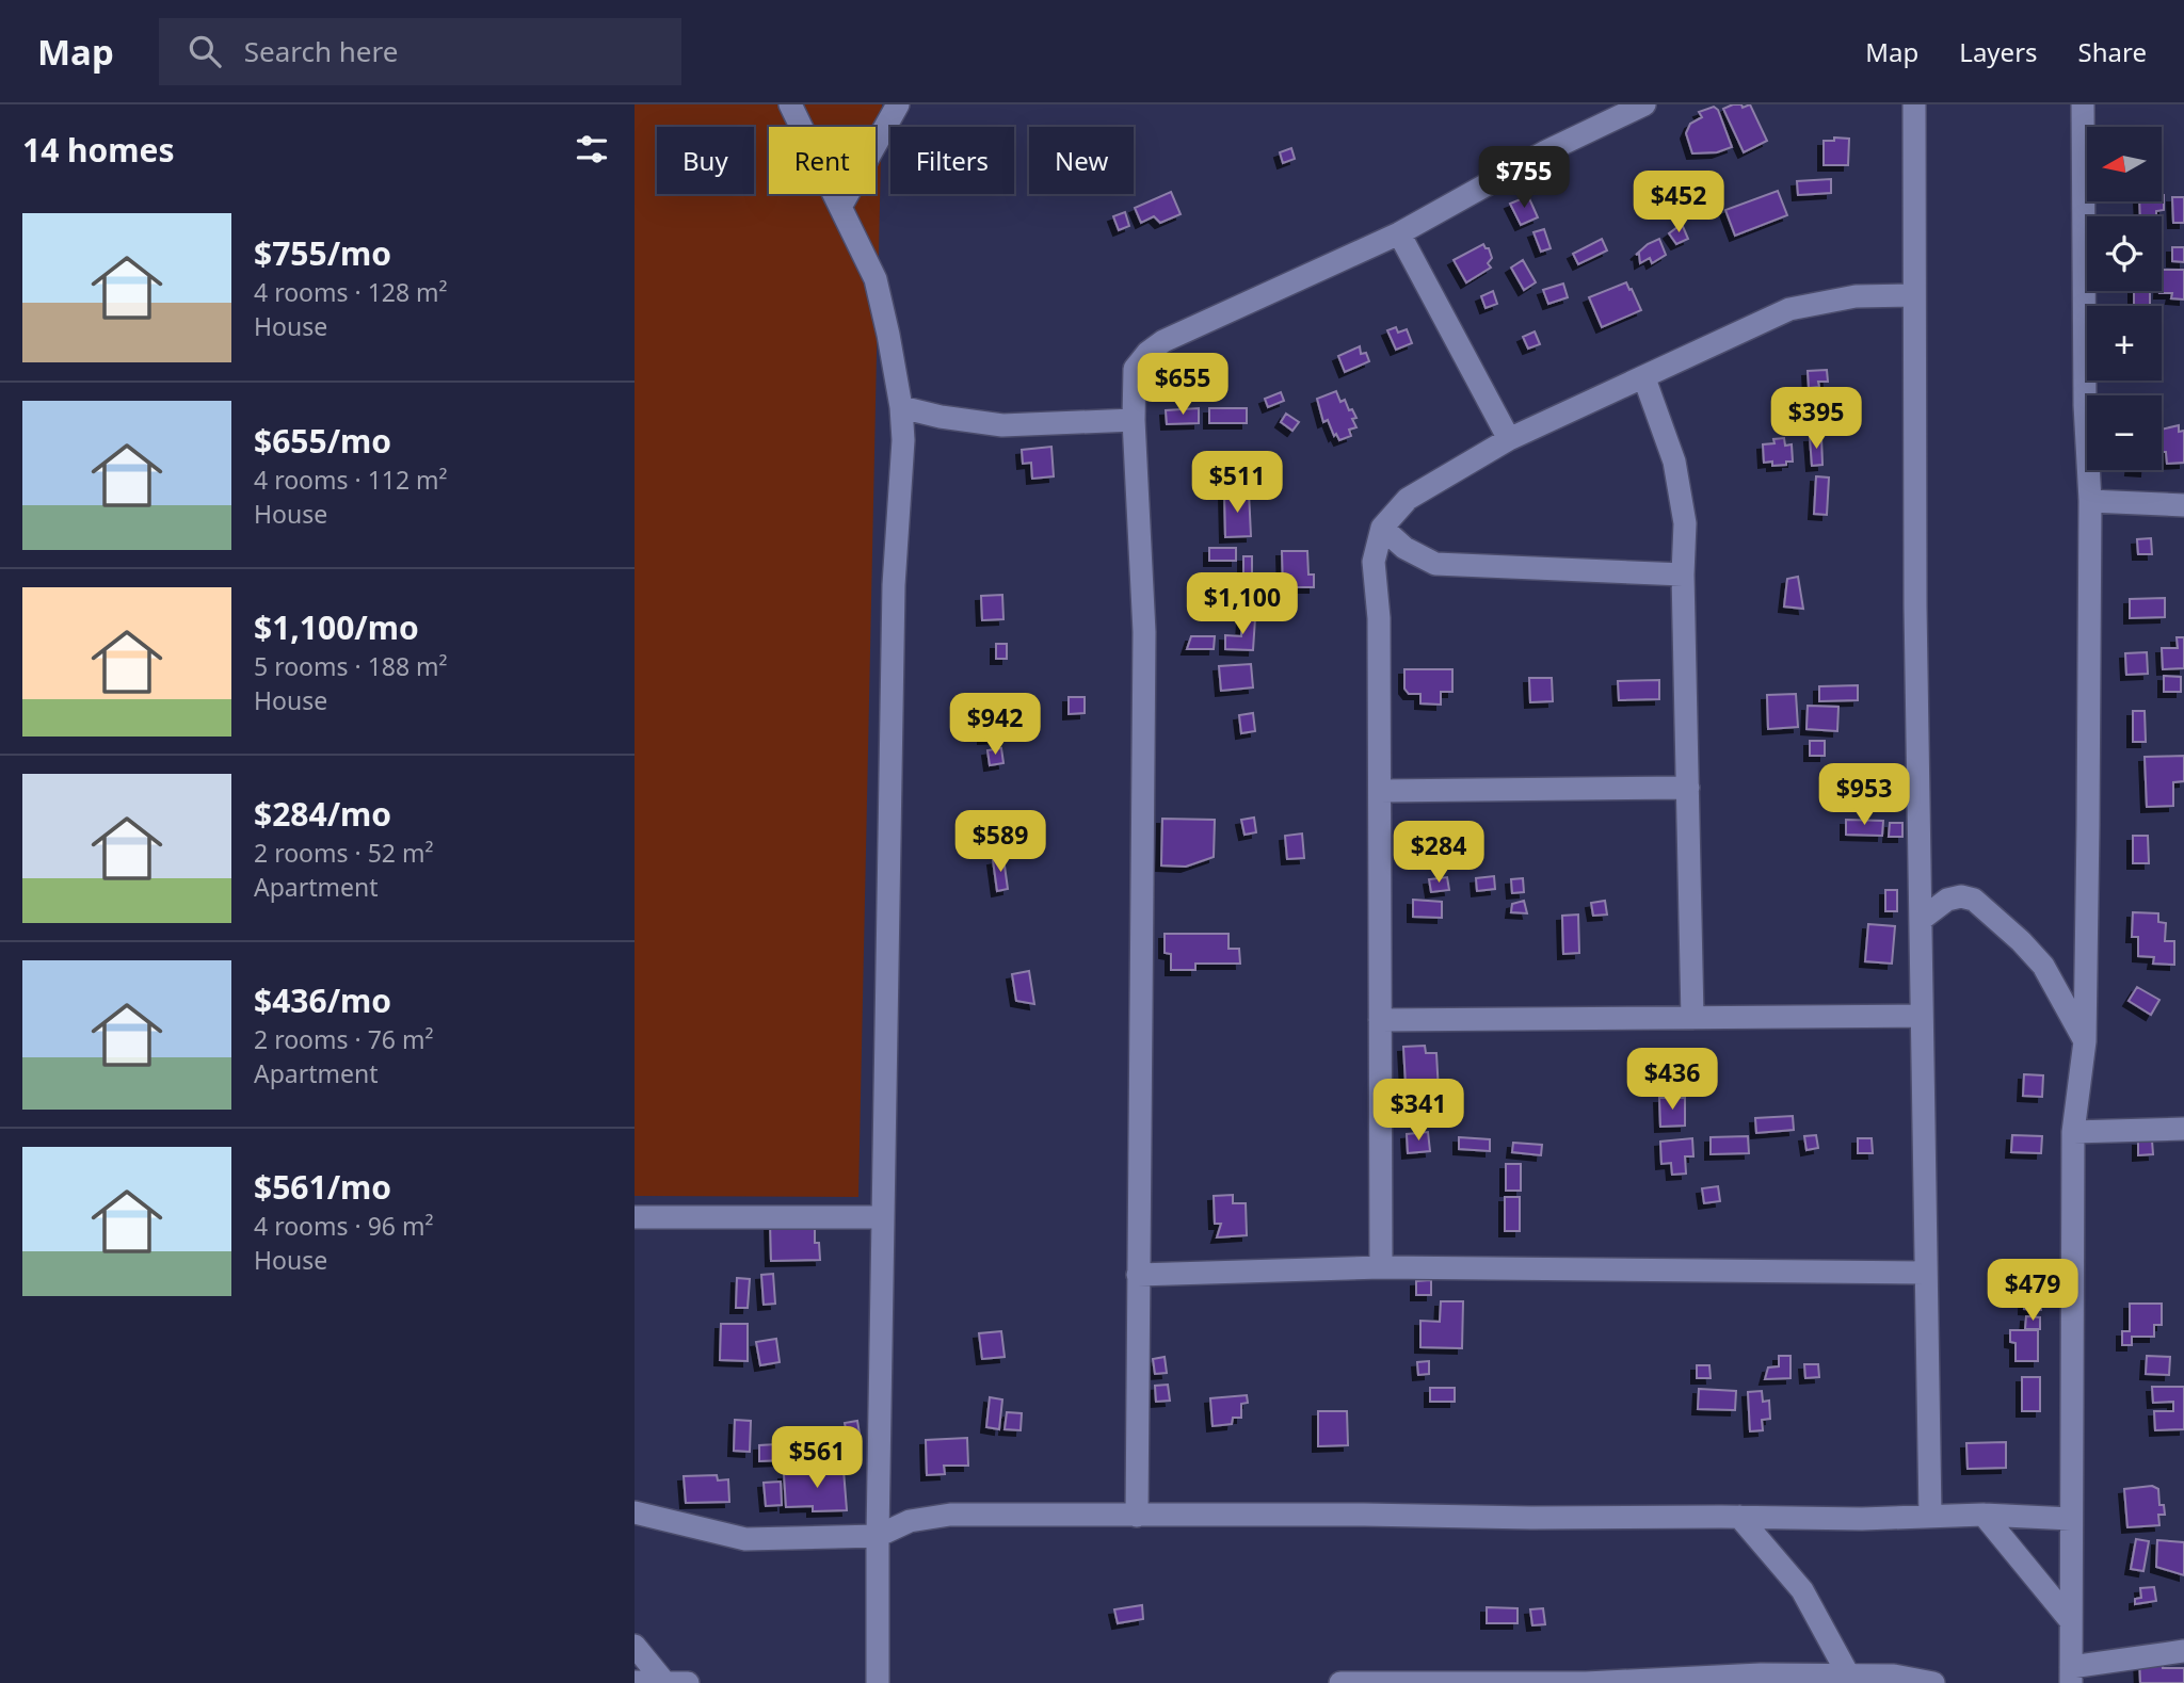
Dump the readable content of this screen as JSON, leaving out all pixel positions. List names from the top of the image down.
{
  "north": "left",
  "page": {
    "header": "Map",
    "search": "Search here",
    "nav": ["Map", "Layers", "Share"],
    "heading": "14 homes",
    "map_buttons": ["+", "−"],
    "chip": [
      "Buy",
      "Rent",
      "Filters",
      "New"
    ],
    "price": [
      "$755",
      "$452",
      "$655",
      "$395",
      "$511",
      "$1,100",
      "$942",
      "$953",
      "$589",
      "$284",
      "$436",
      "$341",
      "$479",
      "$561"
    ],
    "list": [
      {
        "name": "$755/mo",
        "note": "4 rooms · 128 m² · House"
      },
      {
        "name": "$655/mo",
        "note": "4 rooms · 112 m² · House"
      },
      {
        "name": "$1,100/mo",
        "note": "5 rooms · 188 m² · House"
      },
      {
        "name": "$284/mo",
        "note": "2 rooms · 52 m² · Apartment"
      },
      {
        "name": "$436/mo",
        "note": "2 rooms · 76 m² · Apartment"
      },
      {
        "name": "$561/mo",
        "note": "4 rooms · 96 m² · House"
      }
    ]
  }
}
